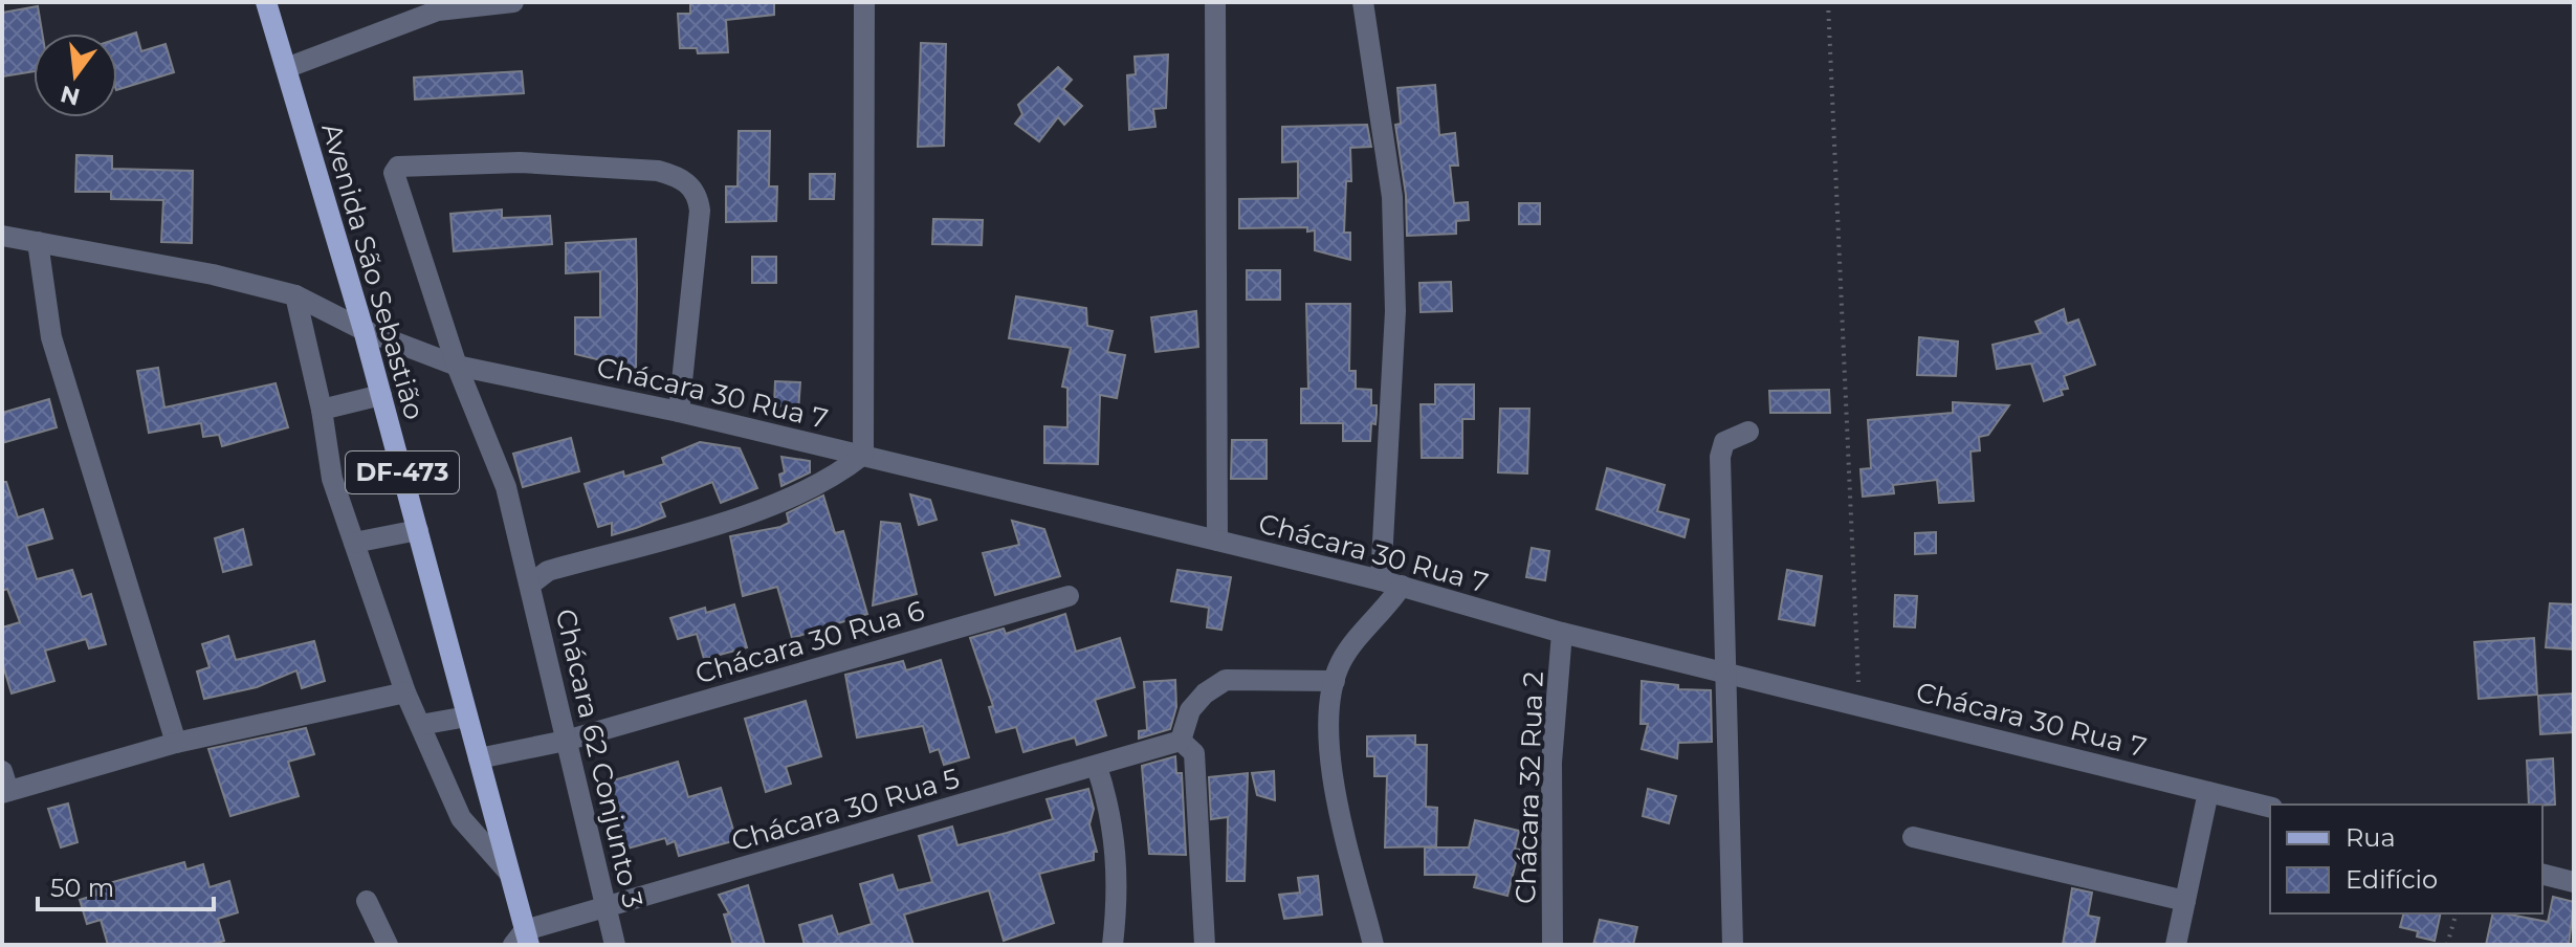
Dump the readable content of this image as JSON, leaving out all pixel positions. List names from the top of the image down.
{
  "streets": {
    "main road": ["Avenida São Sebastião", "DF-473"],
    "street": [
      "Chácara 30 Rua 7",
      "Chácara 30 Rua 6",
      "Chácara 62 Conjunto 3",
      "Chácara 32 Rua 2",
      "Chácara 30 Rua 5"
    ]
  },
  "crossings": [
    ["Avenida São Sebastião", "Chácara 30 Rua 7"],
    ["Avenida São Sebastião", "Chácara 30 Rua 6"],
    ["Avenida São Sebastião", "Chácara 30 Rua 5"],
    ["Chácara 30 Rua 7", "Chácara 32 Rua 2"],
    ["Chácara 30 Rua 6", "Chácara 62 Conjunto 3"],
    ["Chácara 62 Conjunto 3", "Chácara 30 Rua 5"]
  ],
  "legend": ["Rua", "Edifício"],
  "scale_bar": "50 m",
  "north": "bottom"
}
